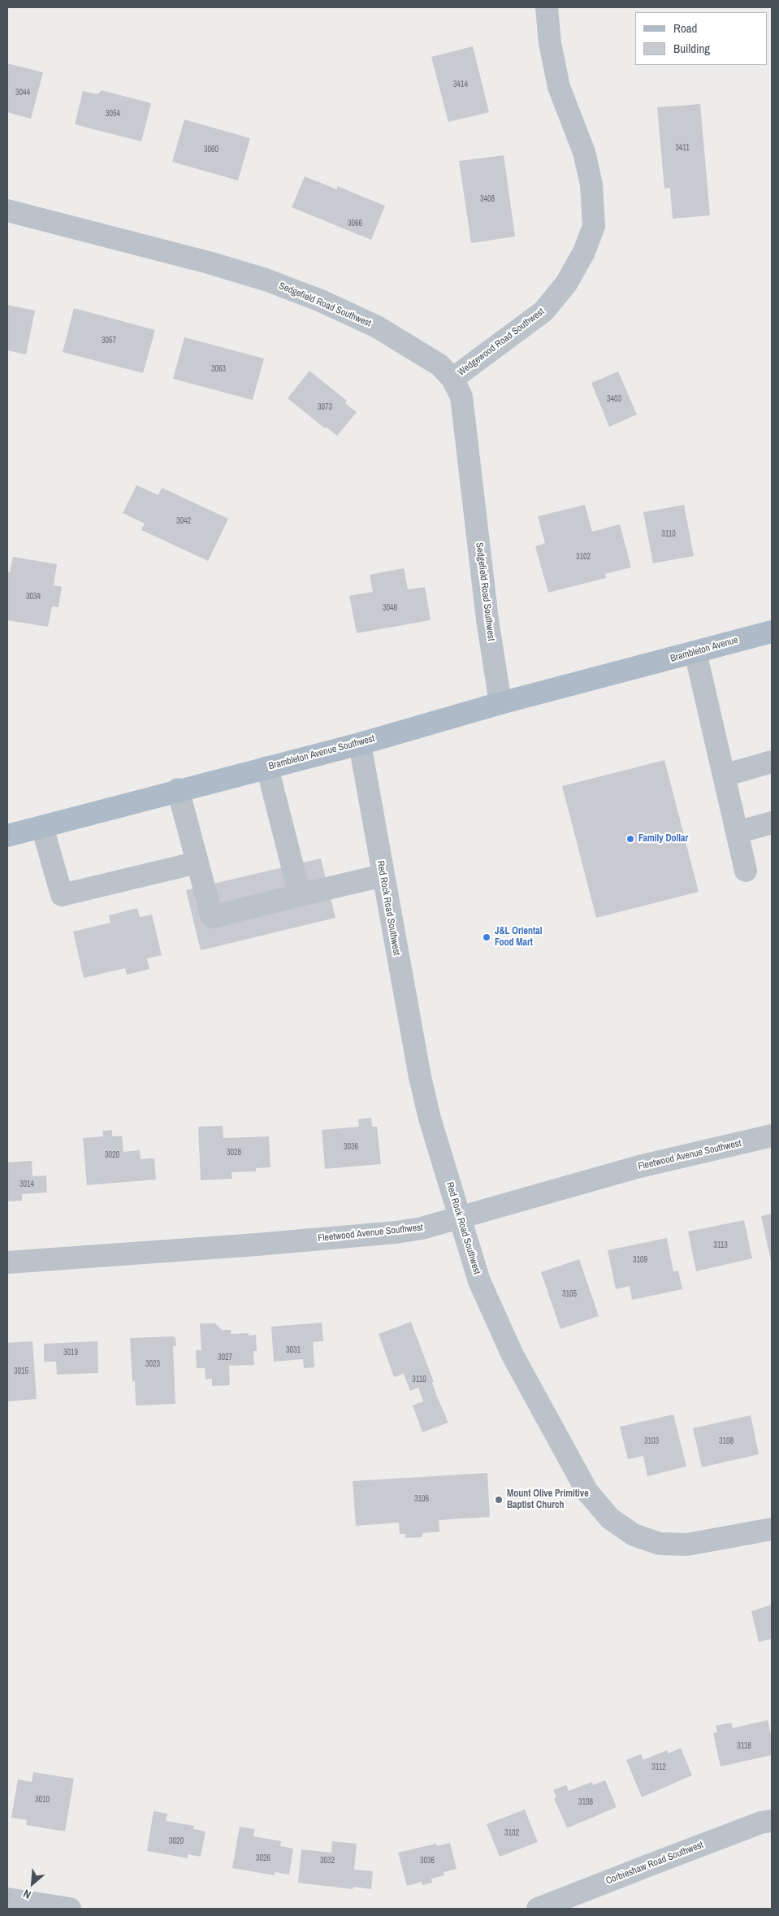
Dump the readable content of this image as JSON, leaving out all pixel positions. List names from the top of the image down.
{
  "streets": {
    "main road": ["Brambleton Avenue", "Brambleton Avenue Southwest"],
    "street": [
      "Sedgefield Road Southwest",
      "Wedgewood Road Southwest",
      "Red Rock Road Southwest",
      "Fleetwood Avenue Southwest",
      "Corbieshaw Road Southwest"
    ]
  },
  "crossings": [
    ["Sedgefield Road Southwest", "Wedgewood Road Southwest"],
    ["Sedgefield Road Southwest", "Brambleton Avenue Southwest"],
    ["Brambleton Avenue", "Brambleton Avenue Southwest"],
    ["Brambleton Avenue Southwest", "Red Rock Road Southwest"],
    ["Red Rock Road Southwest", "Fleetwood Avenue Southwest"]
  ],
  "places": ["Family Dollar", "J&L Oriental Food Mart", "Mount Olive Primitive Baptist Church"],
  "house_numbers": [
    "3414",
    "3044",
    "3054",
    "3411",
    "3060",
    "3408",
    "3066",
    "3057",
    "3063",
    "3403",
    "3073",
    "3042",
    "3110",
    "3102",
    "3034",
    "3048",
    "3036",
    "3028",
    "3020",
    "3014",
    "3113",
    "3109",
    "3105",
    "3031",
    "3019",
    "3027",
    "3023",
    "3015",
    "3110",
    "3103",
    "3108",
    "3106",
    "3118",
    "3112",
    "3010",
    "3108",
    "3102",
    "3020",
    "3026",
    "3032",
    "3036"
  ],
  "legend": ["Road", "Building"],
  "north": "bottom left"
}
